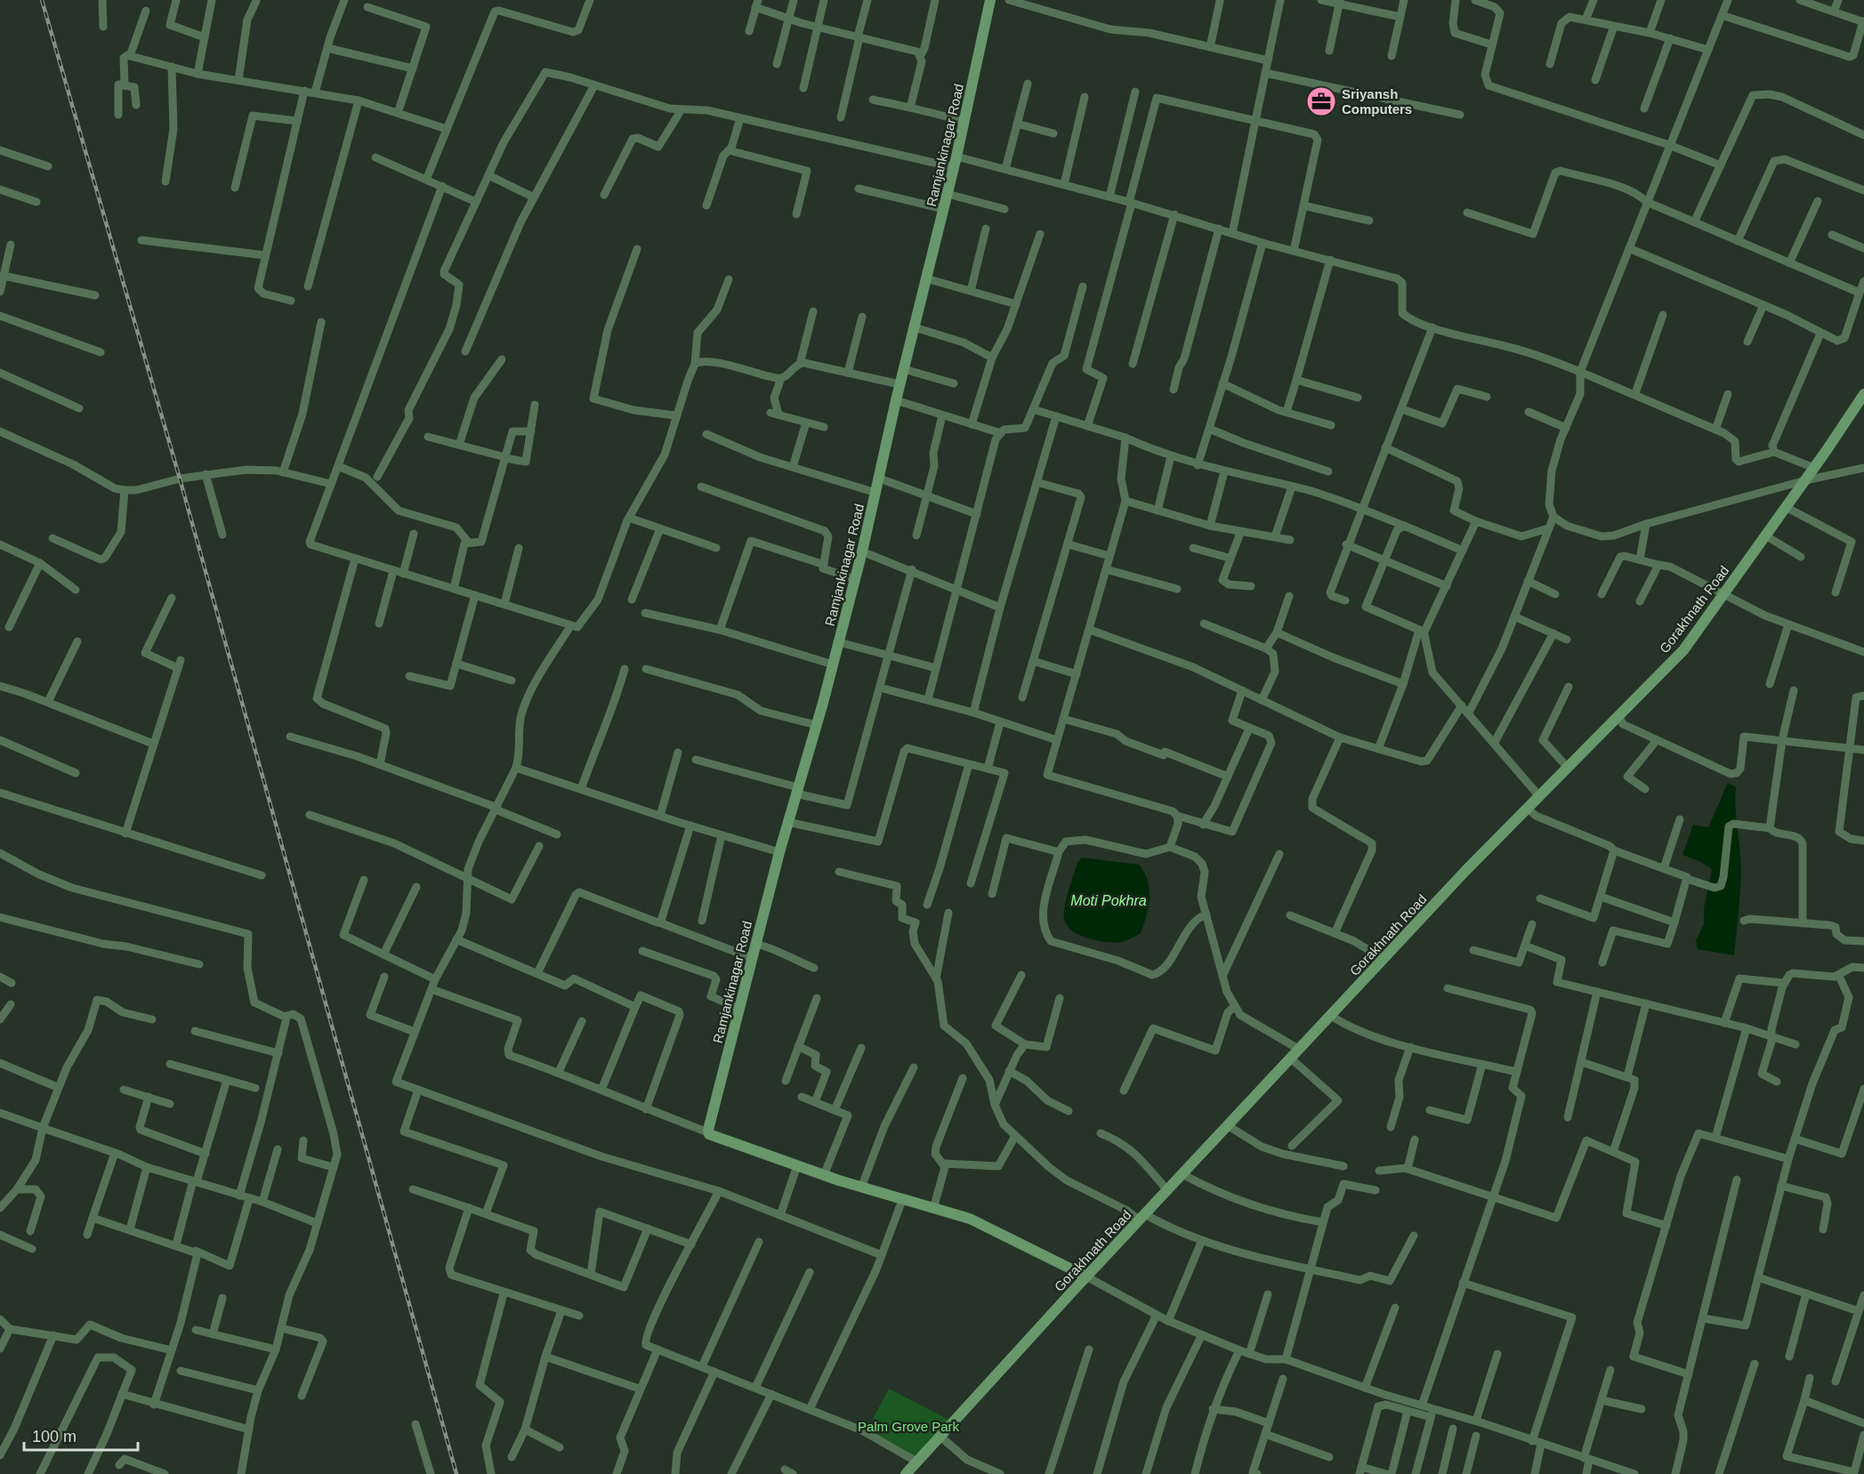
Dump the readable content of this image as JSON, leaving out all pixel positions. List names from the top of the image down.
{
  "streets": {
    "street": ["Ramjankinagar Road", "Gorakhnath Road"]
  },
  "water": ["Moti Pokhra"],
  "parks": ["Palm Grove Park"],
  "places": {
    "office": ["Sriyansh Computers"]
  },
  "scale_bar": "100 m"
}
